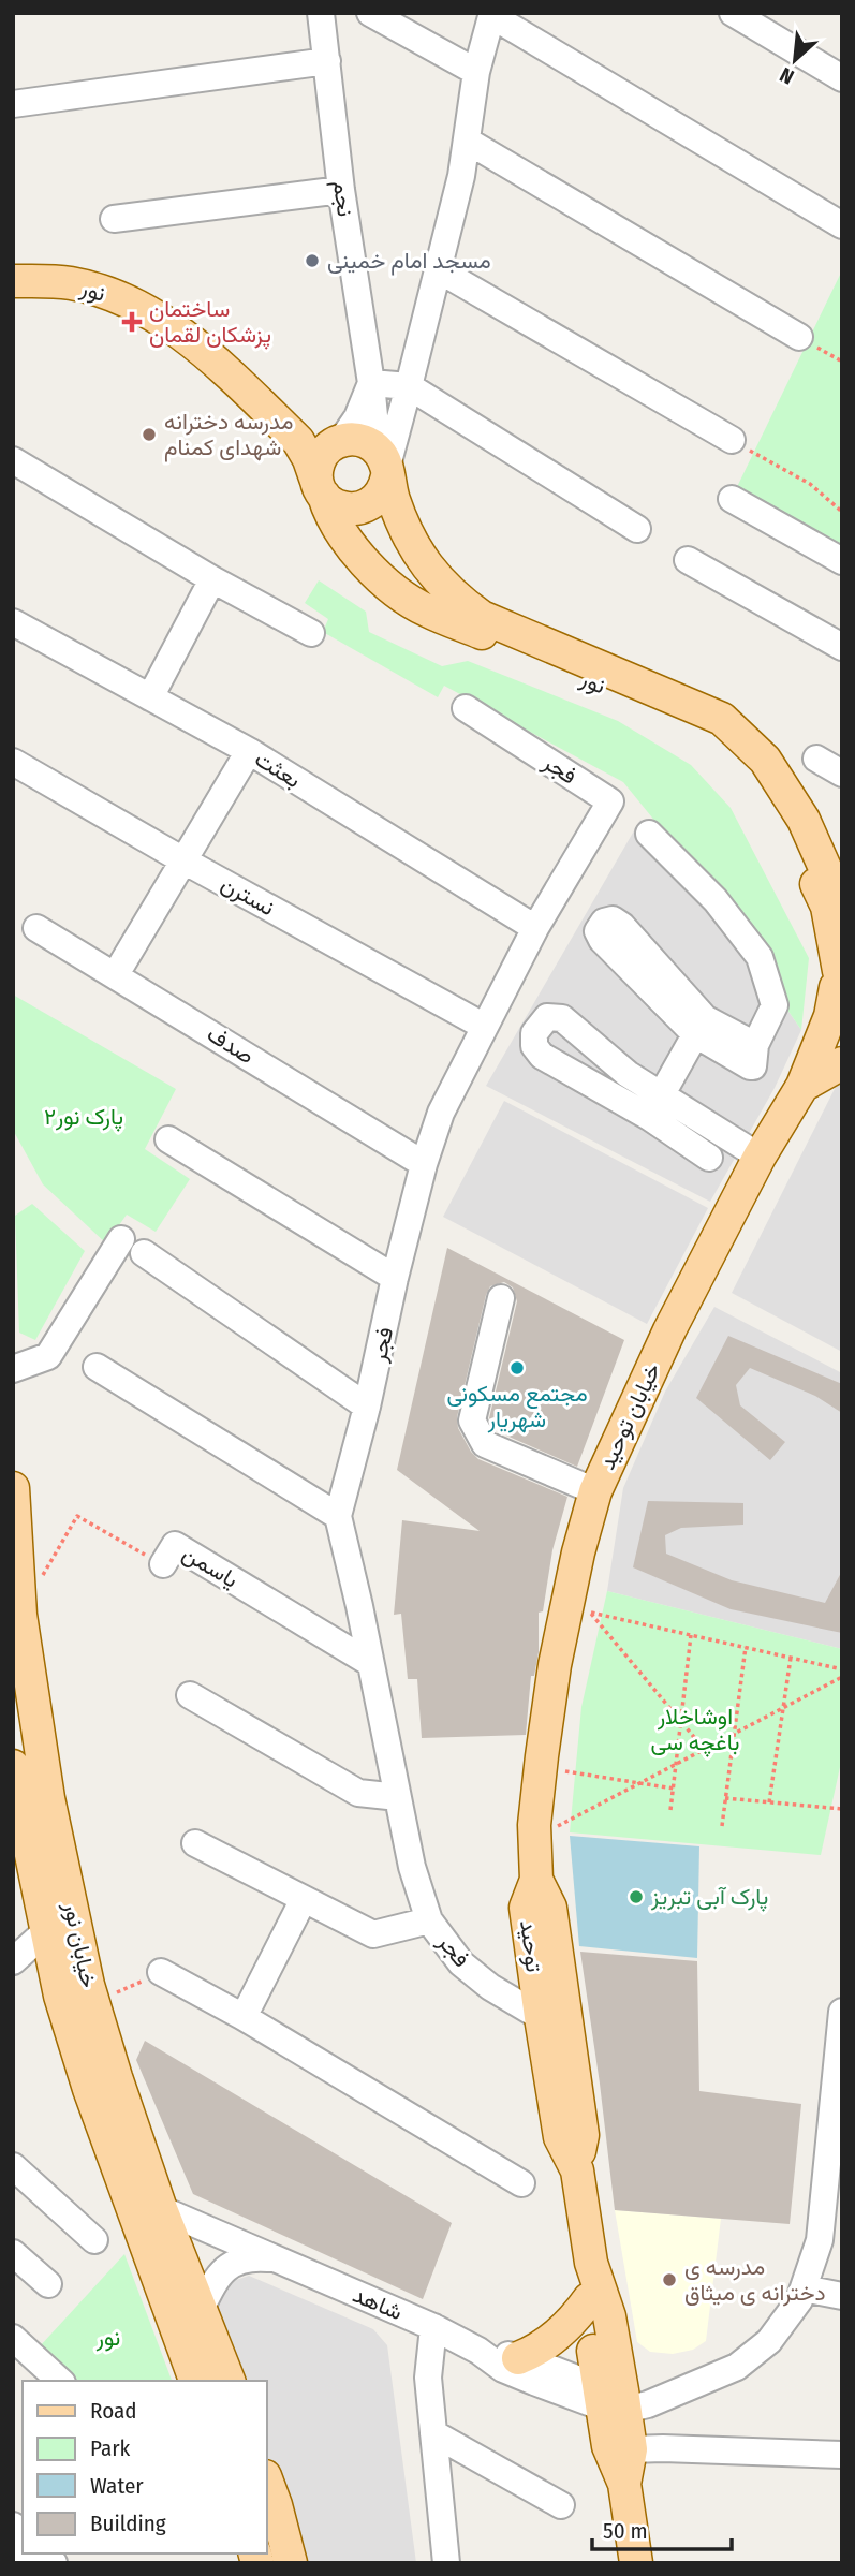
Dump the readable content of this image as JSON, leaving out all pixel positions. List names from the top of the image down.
{
  "streets": {
    "main road": [
      "نور",
      "خیابان توحید",
      "خیابان نور",
      "توحید"
    ],
    "street": [
      "نجم",
      "بعثت",
      "فجر",
      "نسترن",
      "صدف",
      "یاسمن",
      "شاهد"
    ]
  },
  "crossings": [
    ["نجم", "نور"],
    ["بعثت", "فجر"],
    ["فجر", "نسترن"],
    ["فجر", "صدف"],
    ["فجر", "یاسمن"],
    ["فجر", "توحید"],
    ["خیابان توحید", "توحید"],
    ["خیابان نور", "شاهد"],
    ["توحید", "شاهد"]
  ],
  "parks": ["پارک نور۲", "اوشاخلار باغچه سی", "نور"],
  "places": {
    "other": [
      "مسجد امام خمینی",
      "مدرسه دخترانه شهدای کمنام",
      "مجتمع مسکونی شهریار",
      "پارک آبی تبریز",
      "مدرسه ی دخترانه ی میثاق"
    ],
    "health": ["ساختمان پزشکان لقمان"]
  },
  "legend": [
    "Road",
    "Park",
    "Water",
    "Building"
  ],
  "scale_bar": "50 m",
  "north": "bottom left"
}
